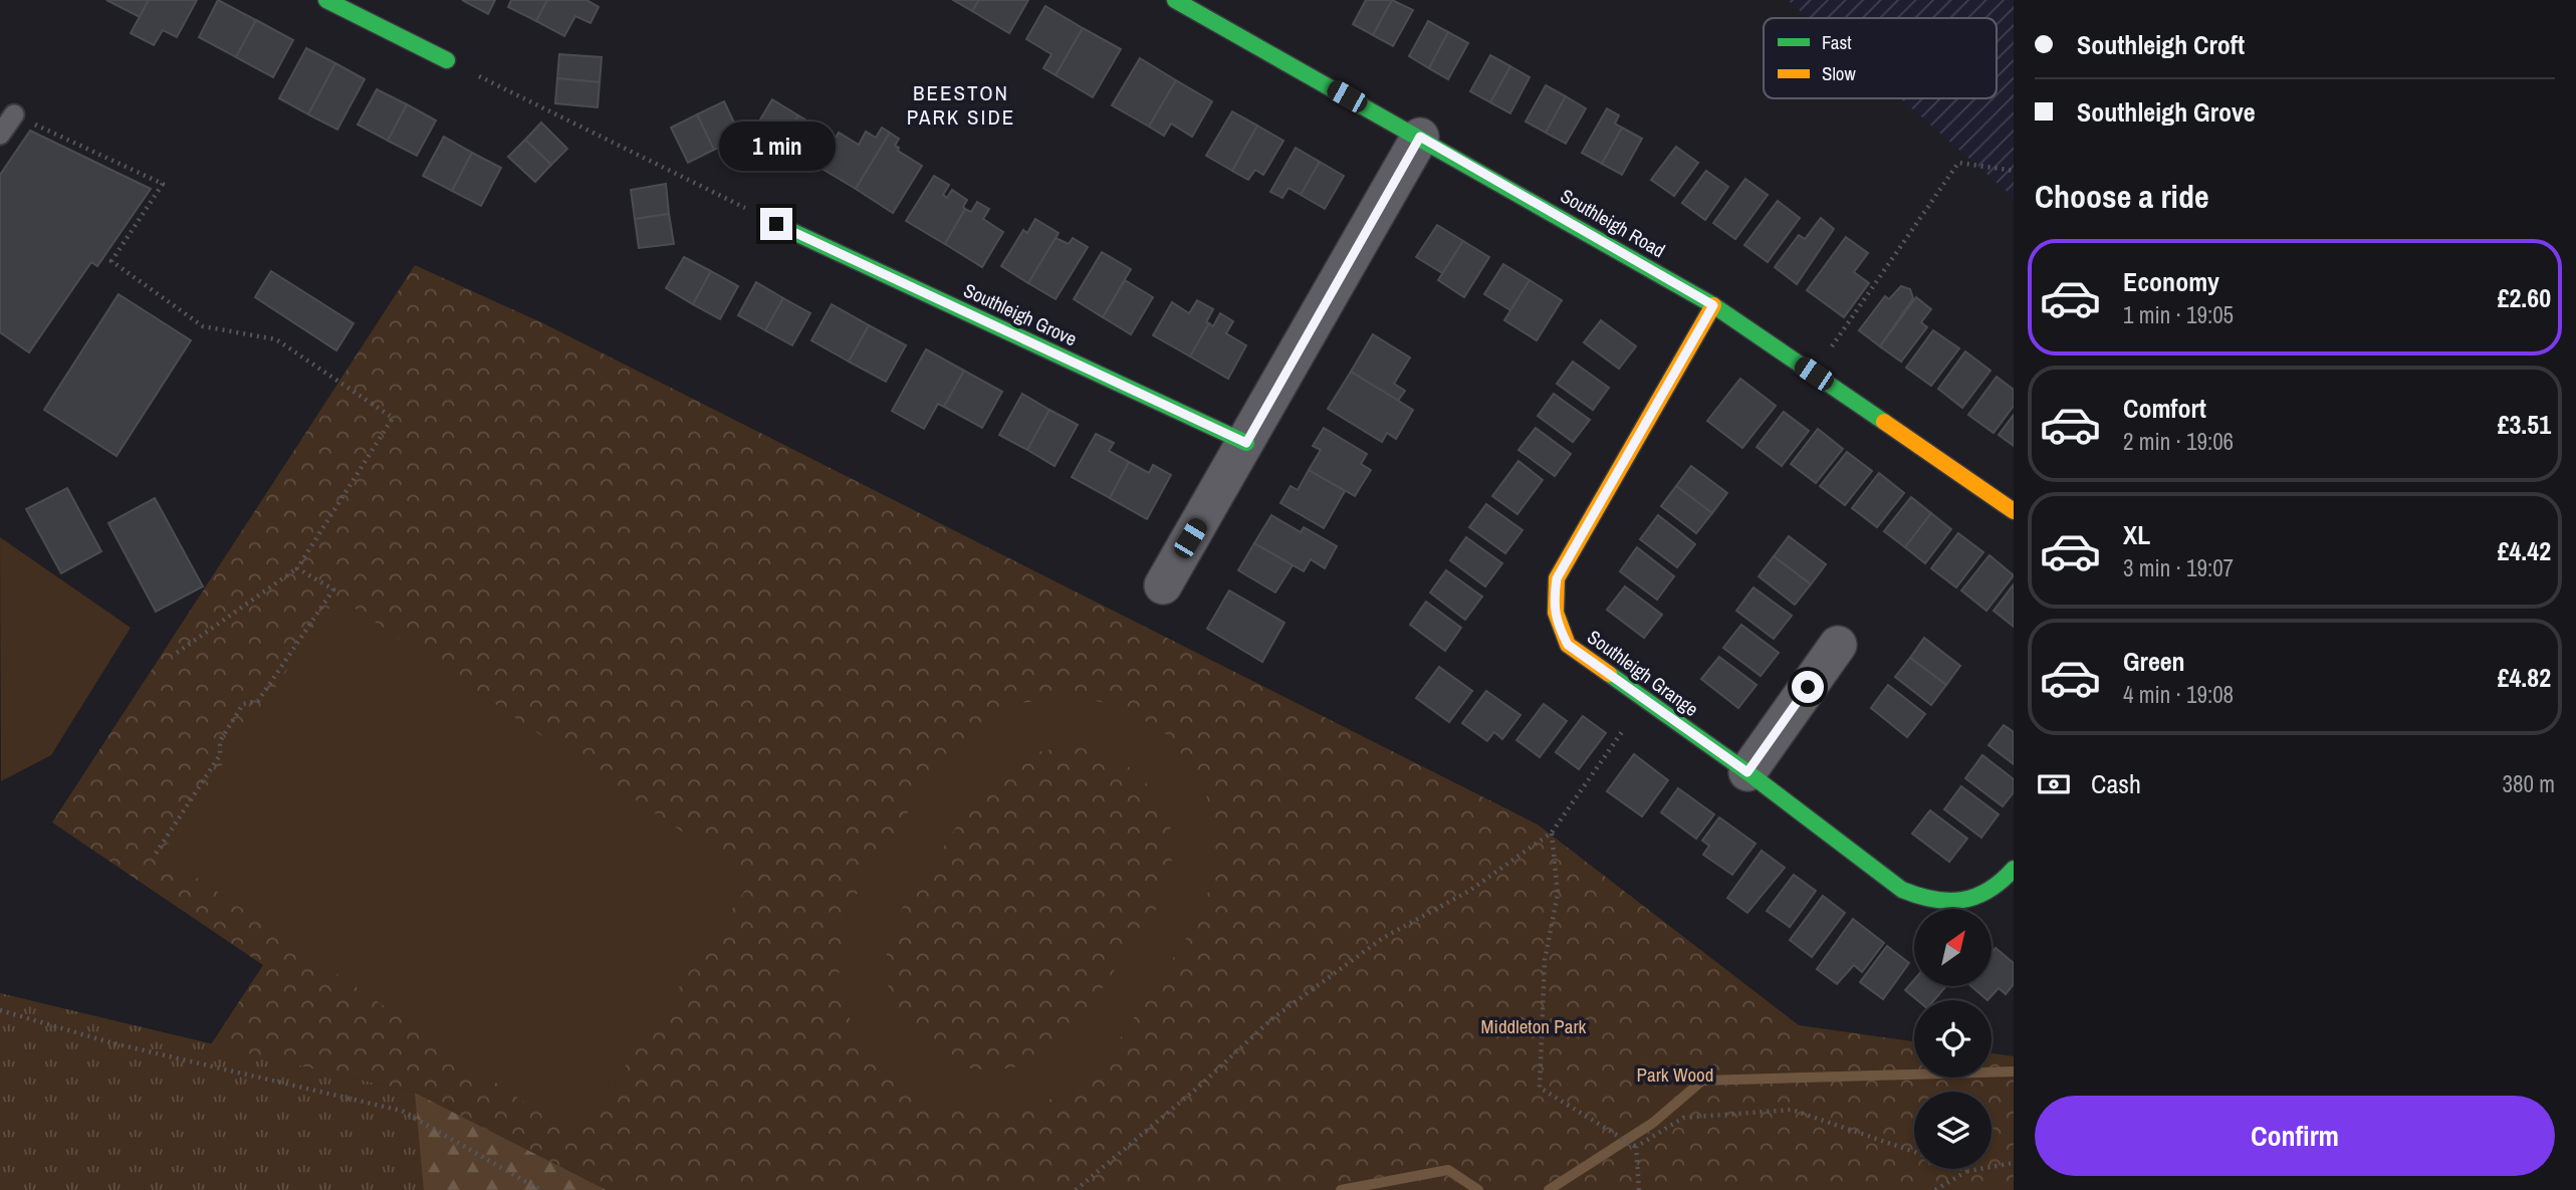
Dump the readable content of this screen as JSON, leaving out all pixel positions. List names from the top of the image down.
{
  "streets": {
    "street": ["Southleigh Road", "Southleigh Grove", "Southleigh Grange"]
  },
  "crossings": [
    ["Southleigh Road", "Southleigh Grange"]
  ],
  "districts": ["BEESTON PARK SIDE"],
  "parks": ["Middleton Park", "Park Wood"],
  "legend": ["Fast", "Slow"],
  "north": "top right",
  "page": {
    "banner": ["Southleigh Croft", "Southleigh Grove"],
    "bubble": "1 min",
    "heading": "Choose a ride",
    "list": [
      {
        "name": "Economy",
        "note": "1 min · 19:05",
        "value": "£2.60"
      },
      {
        "name": "Comfort",
        "note": "2 min · 19:06",
        "value": "£3.51"
      },
      {
        "name": "XL",
        "note": "3 min · 19:07",
        "value": "£4.42"
      },
      {
        "name": "Green",
        "note": "4 min · 19:08",
        "value": "£4.82"
      }
    ],
    "pay": ["Cash", "380 m"],
    "buttons": "Confirm"
  }
}
